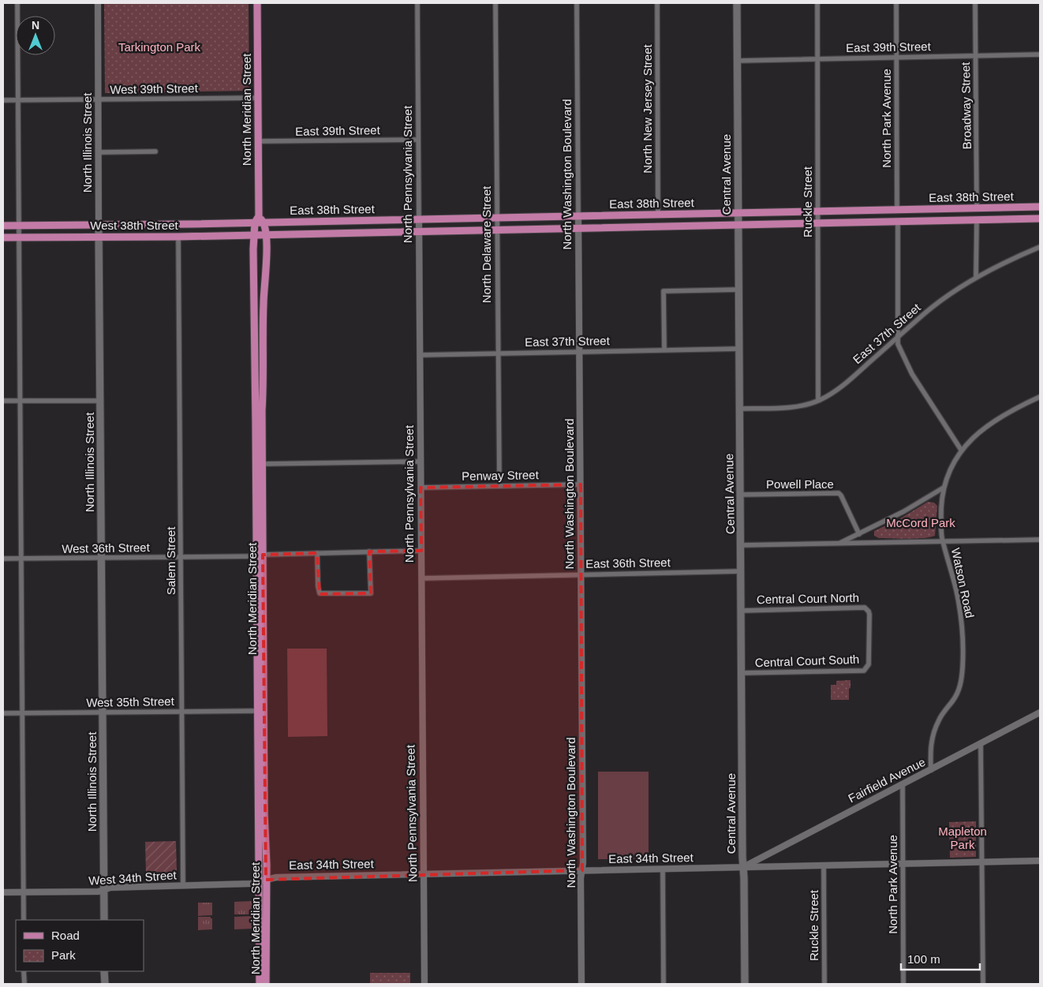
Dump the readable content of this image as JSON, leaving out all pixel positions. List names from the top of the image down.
{
  "streets": {
    "main road": [
      "North Meridian Street",
      "North Illinois Street",
      "Central Avenue",
      "East 38th Street",
      "West 38th Street"
    ],
    "street": [
      "East 39th Street",
      "West 39th Street",
      "Broadway Street",
      "North New Jersey Street",
      "North Park Avenue",
      "North Pennsylvania Street",
      "North Washington Boulevard",
      "Ruckle Street",
      "North Delaware Street",
      "East 37th Street",
      "Penway Street",
      "Powell Place",
      "West 36th Street",
      "Salem Street",
      "East 36th Street",
      "Watson Road",
      "Central Court North",
      "Central Court South",
      "West 35th Street",
      "Fairfield Avenue",
      "East 34th Street",
      "West 34th Street"
    ]
  },
  "crossings": [
    ["East 39th Street", "Broadway Street"],
    ["East 39th Street", "North Meridian Street"],
    ["East 39th Street", "North Park Avenue"],
    ["East 39th Street", "North Pennsylvania Street"],
    ["East 39th Street", "Central Avenue"],
    ["East 39th Street", "Ruckle Street"],
    ["West 39th Street", "North Meridian Street"],
    ["West 39th Street", "North Illinois Street"],
    ["Broadway Street", "East 38th Street"],
    ["North New Jersey Street", "East 38th Street"],
    ["North Meridian Street", "East 38th Street"],
    ["North Meridian Street", "West 38th Street"],
    ["North Meridian Street", "West 36th Street"],
    ["North Meridian Street", "West 35th Street"],
    ["North Meridian Street", "East 34th Street"],
    ["North Meridian Street", "West 34th Street"],
    ["North Park Avenue", "East 38th Street"],
    ["North Park Avenue", "Fairfield Avenue"],
    ["North Park Avenue", "East 34th Street"],
    ["North Illinois Street", "West 38th Street"],
    ["North Illinois Street", "West 36th Street"],
    ["North Illinois Street", "West 35th Street"],
    ["North Illinois Street", "West 34th Street"],
    ["North Pennsylvania Street", "East 38th Street"],
    ["North Pennsylvania Street", "East 37th Street"],
    ["North Pennsylvania Street", "Penway Street"],
    ["North Pennsylvania Street", "East 36th Street"],
    ["North Pennsylvania Street", "East 34th Street"],
    ["North Washington Boulevard", "East 38th Street"],
    ["North Washington Boulevard", "East 37th Street"],
    ["North Washington Boulevard", "Penway Street"],
    ["North Washington Boulevard", "East 36th Street"],
    ["North Washington Boulevard", "East 34th Street"],
    ["Central Avenue", "East 38th Street"],
    ["Central Avenue", "East 37th Street"],
    ["Central Avenue", "Powell Place"],
    ["Central Avenue", "East 36th Street"],
    ["Central Avenue", "Central Court North"],
    ["Central Avenue", "Central Court South"],
    ["Central Avenue", "Fairfield Avenue"],
    ["Central Avenue", "East 34th Street"],
    ["East 38th Street", "Ruckle Street"],
    ["East 38th Street", "West 38th Street"],
    ["East 38th Street", "North Delaware Street"],
    ["Ruckle Street", "East 37th Street"],
    ["Ruckle Street", "East 34th Street"],
    ["West 38th Street", "Salem Street"],
    ["North Delaware Street", "East 37th Street"],
    ["North Delaware Street", "Penway Street"],
    ["West 36th Street", "Salem Street"],
    ["Salem Street", "West 35th Street"],
    ["Salem Street", "West 34th Street"],
    ["Watson Road", "Fairfield Avenue"],
    ["Central Court North", "Central Court South"],
    ["Fairfield Avenue", "East 34th Street"],
    ["East 34th Street", "West 34th Street"]
  ],
  "parks": ["Tarkington Park", "McCord Park", "Mapleton Park"],
  "legend": ["Road", "Park"],
  "scale_bar": "100 m",
  "north": "top"
}
